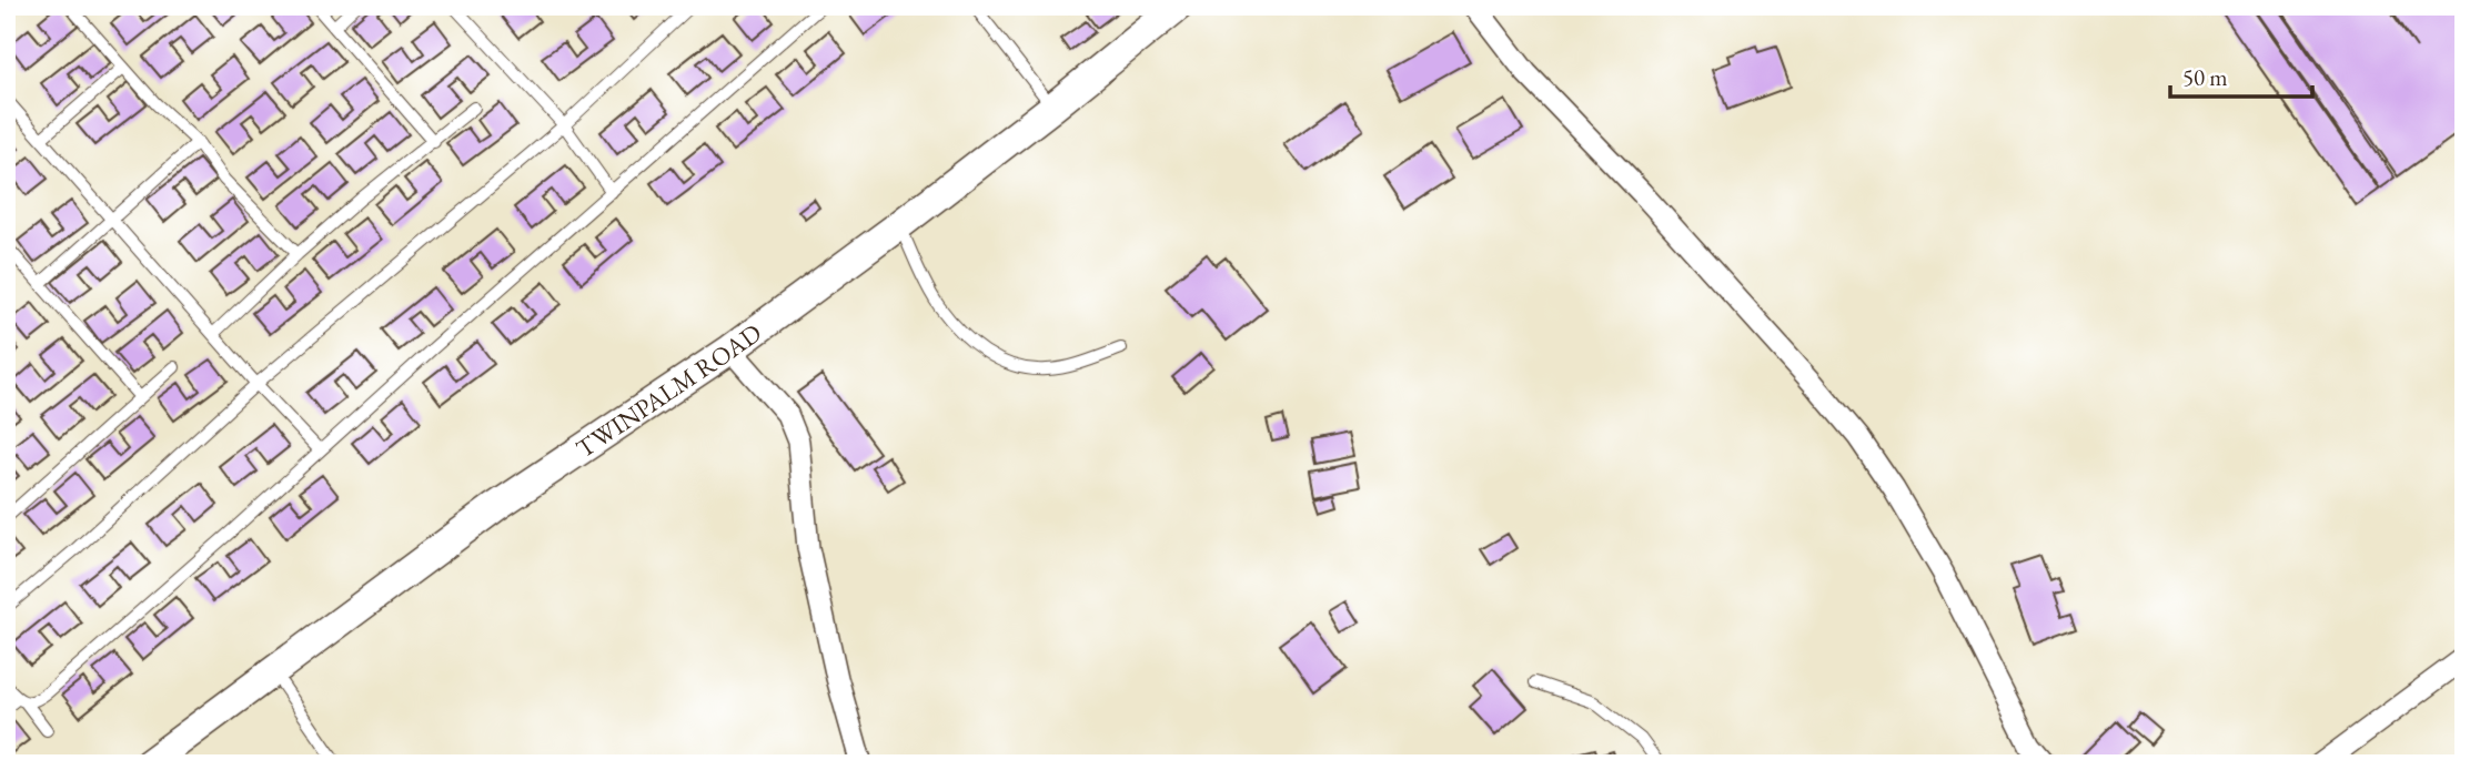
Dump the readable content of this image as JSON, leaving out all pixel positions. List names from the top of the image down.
{
  "streets": {
    "main road": ["TWINPALM ROAD"]
  },
  "scale_bar": "50 m"
}
